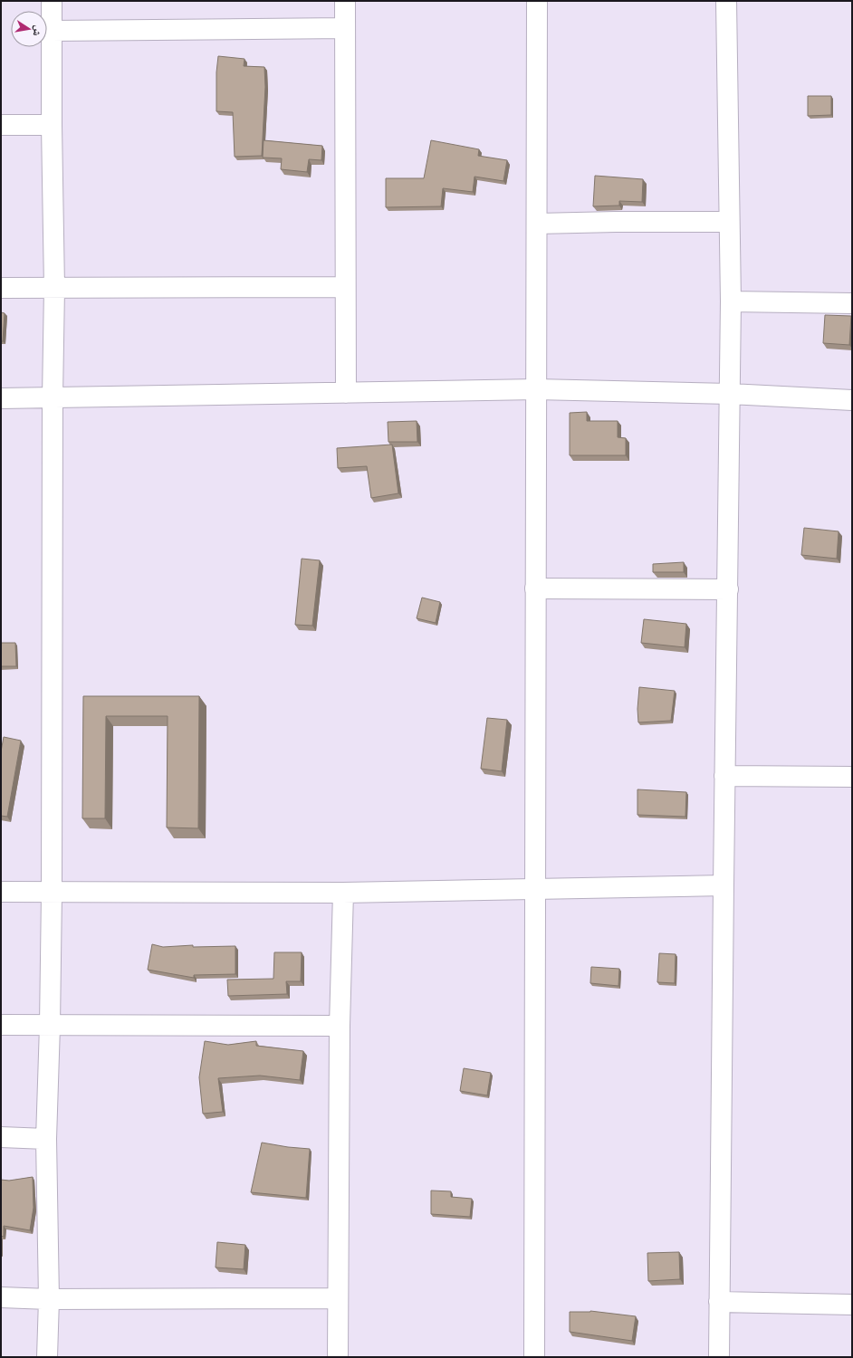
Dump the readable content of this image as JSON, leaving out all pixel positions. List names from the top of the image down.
{
  "north": "right"
}
